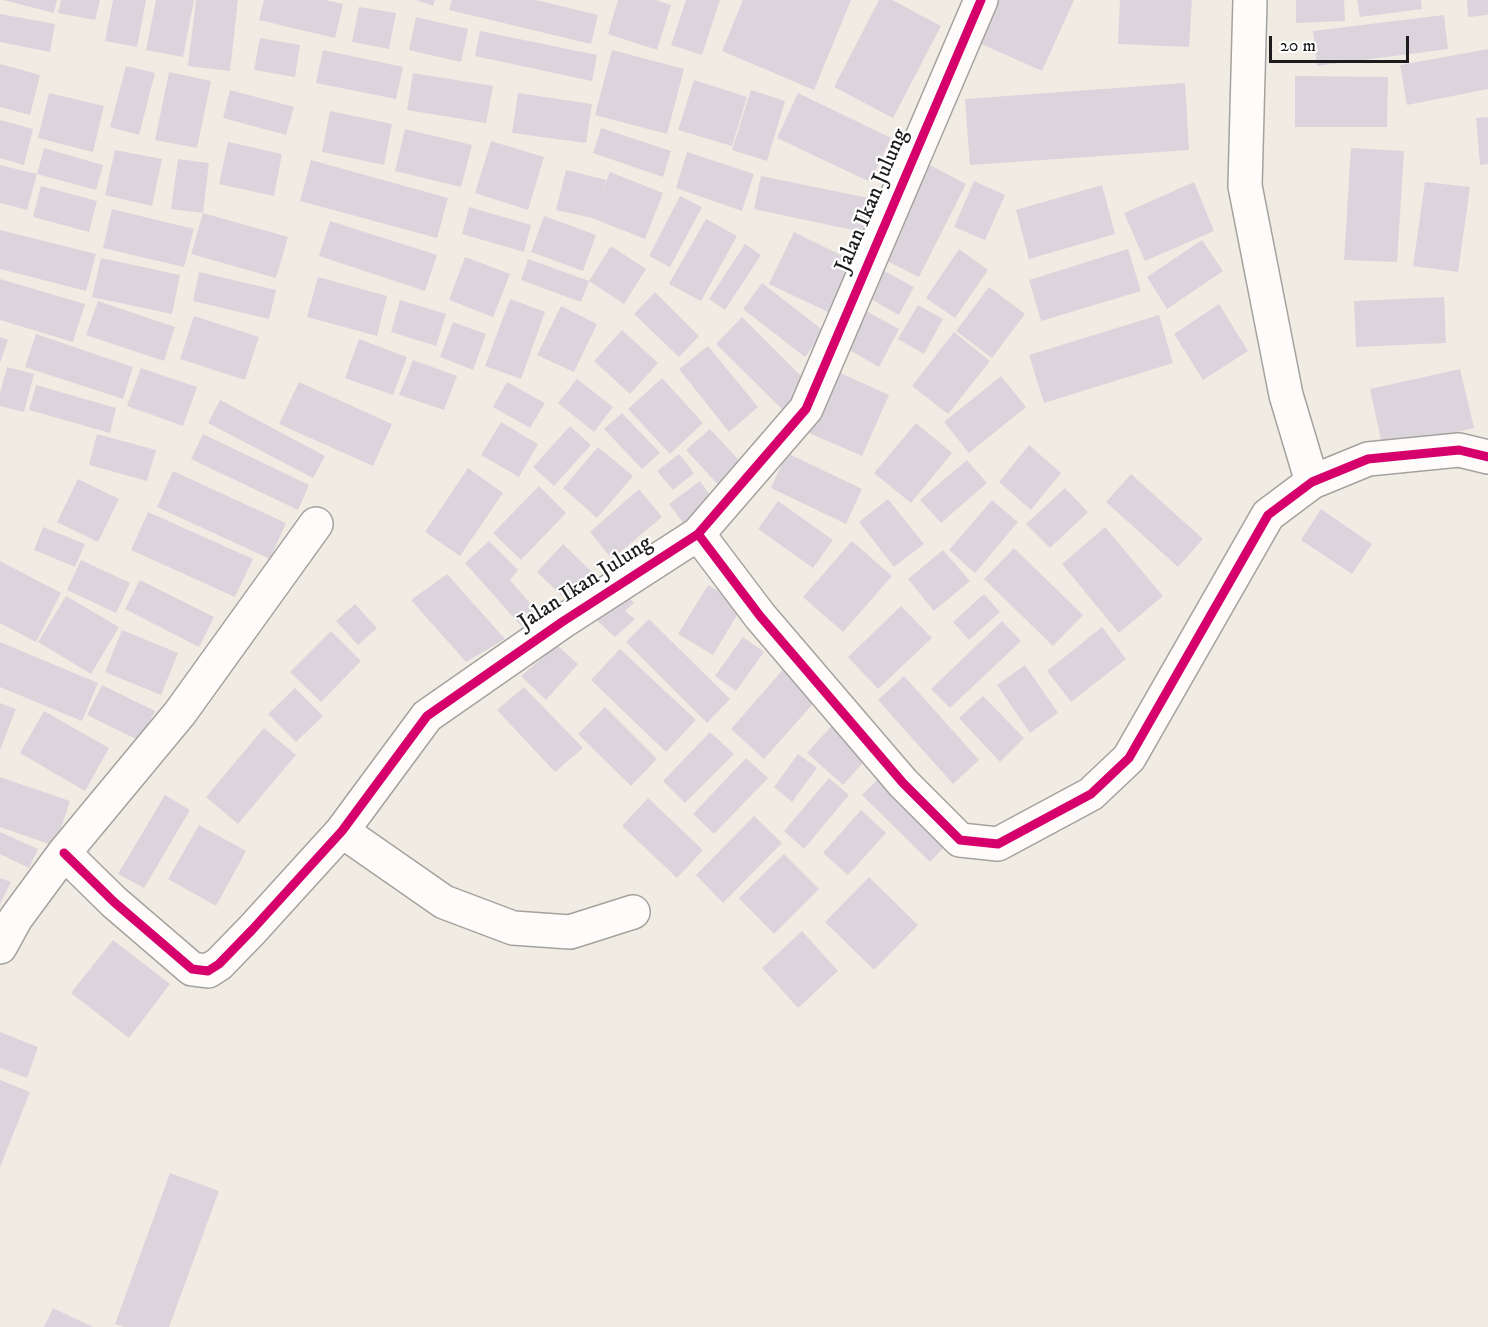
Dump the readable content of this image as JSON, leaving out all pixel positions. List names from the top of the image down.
{
  "streets": {
    "street": ["Jalan Ikan Julung"]
  },
  "scale_bar": "20 m"
}
